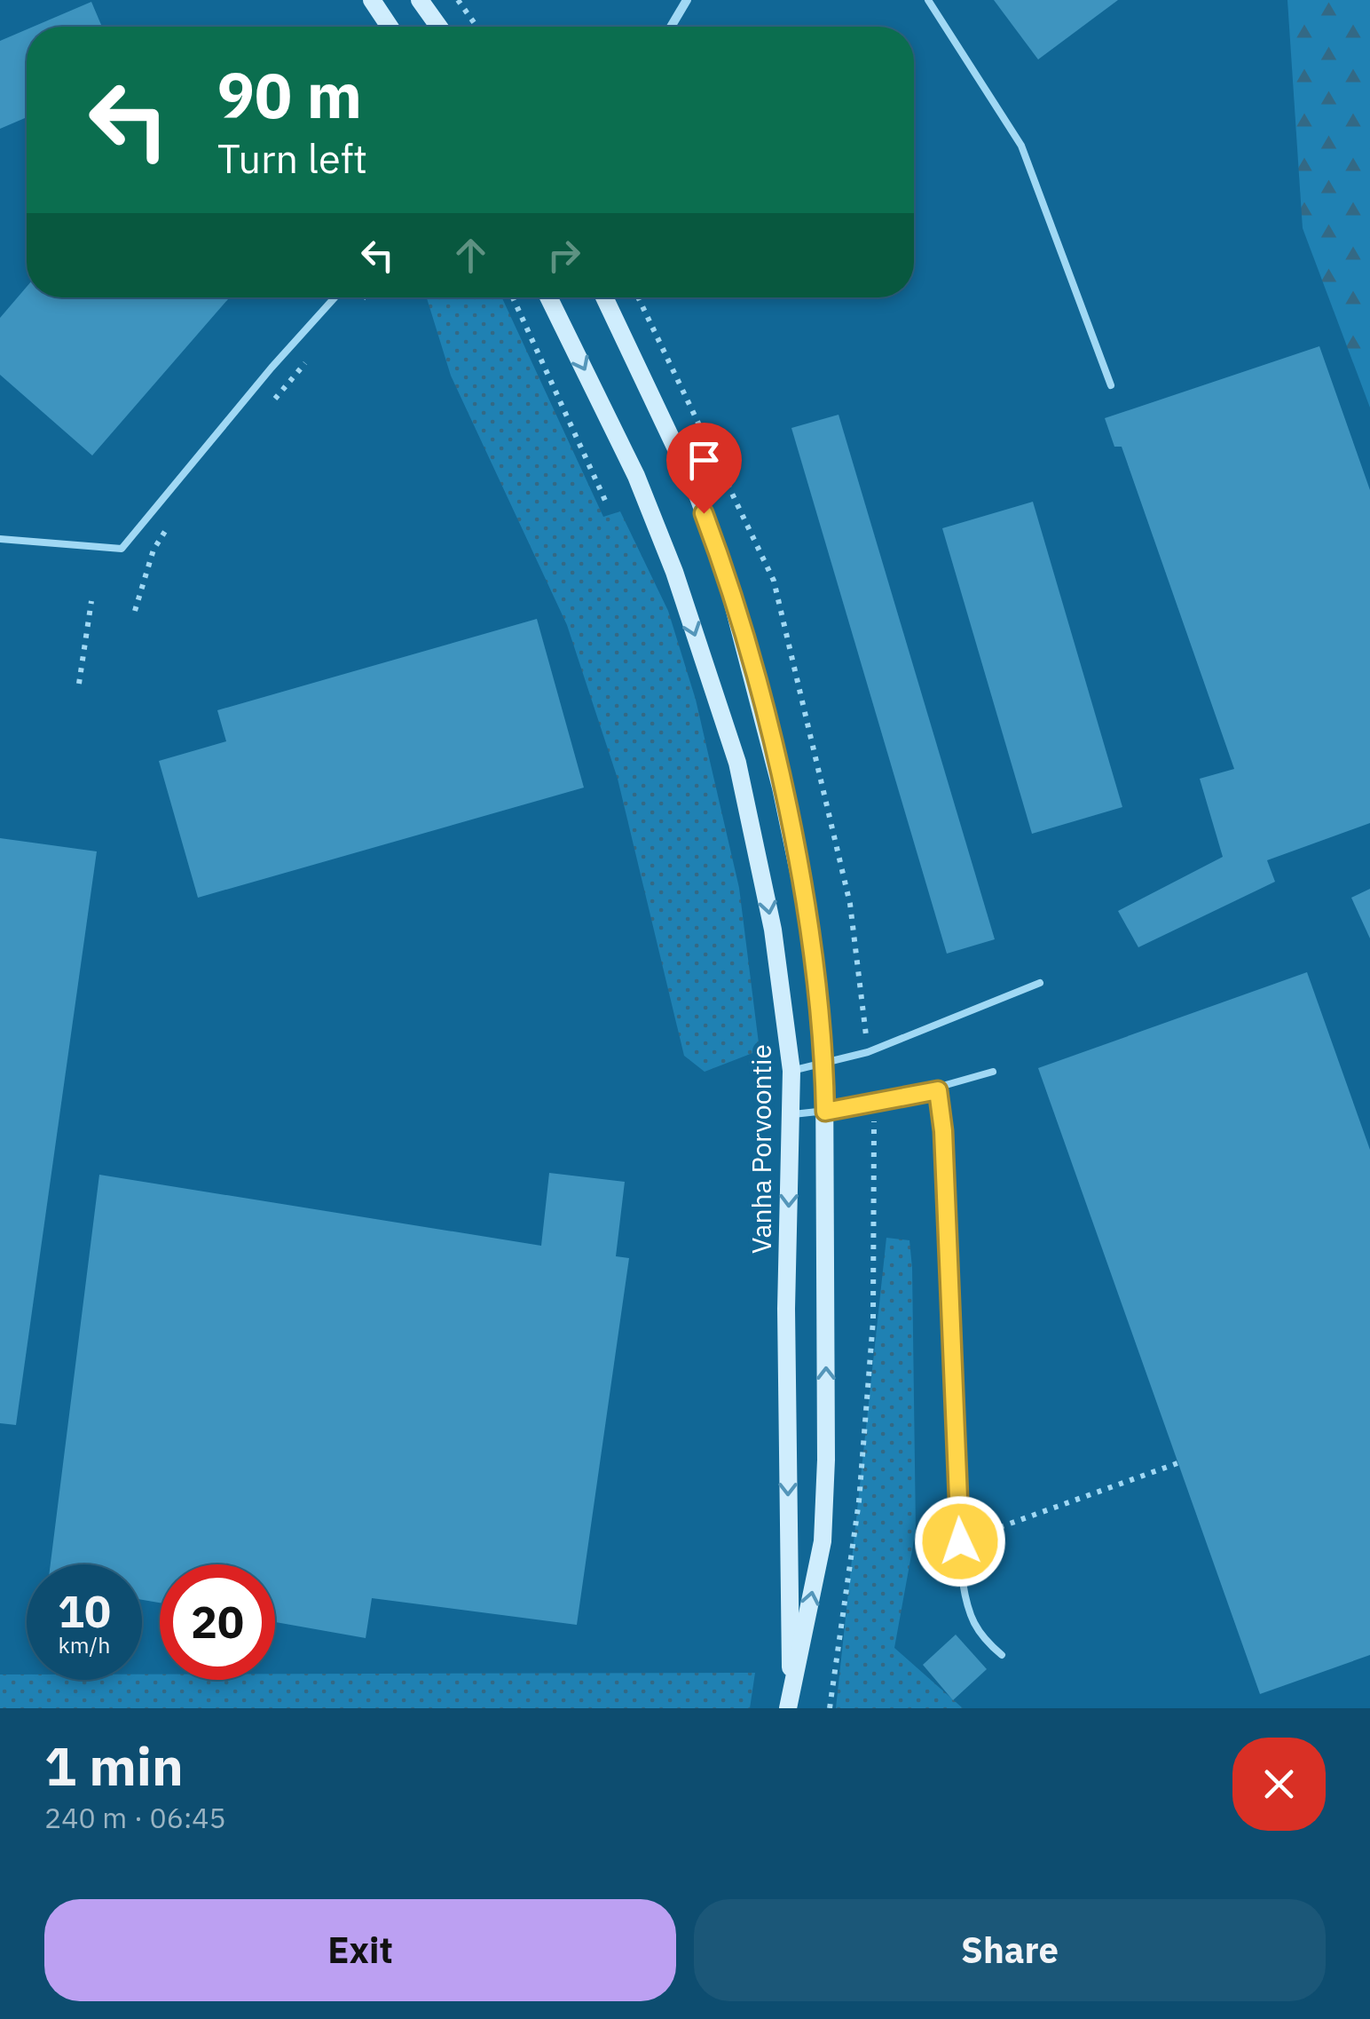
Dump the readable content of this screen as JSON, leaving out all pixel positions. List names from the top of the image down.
{
  "streets": {
    "main road": ["Vanha Porvoontie"]
  },
  "page": {
    "turn": ["90 m", "Turn left"],
    "speed": "10 km/h",
    "limit": "20",
    "heading": ["1 min", "240 m · 06:45"],
    "buttons": ["Exit", "Share"]
  }
}
